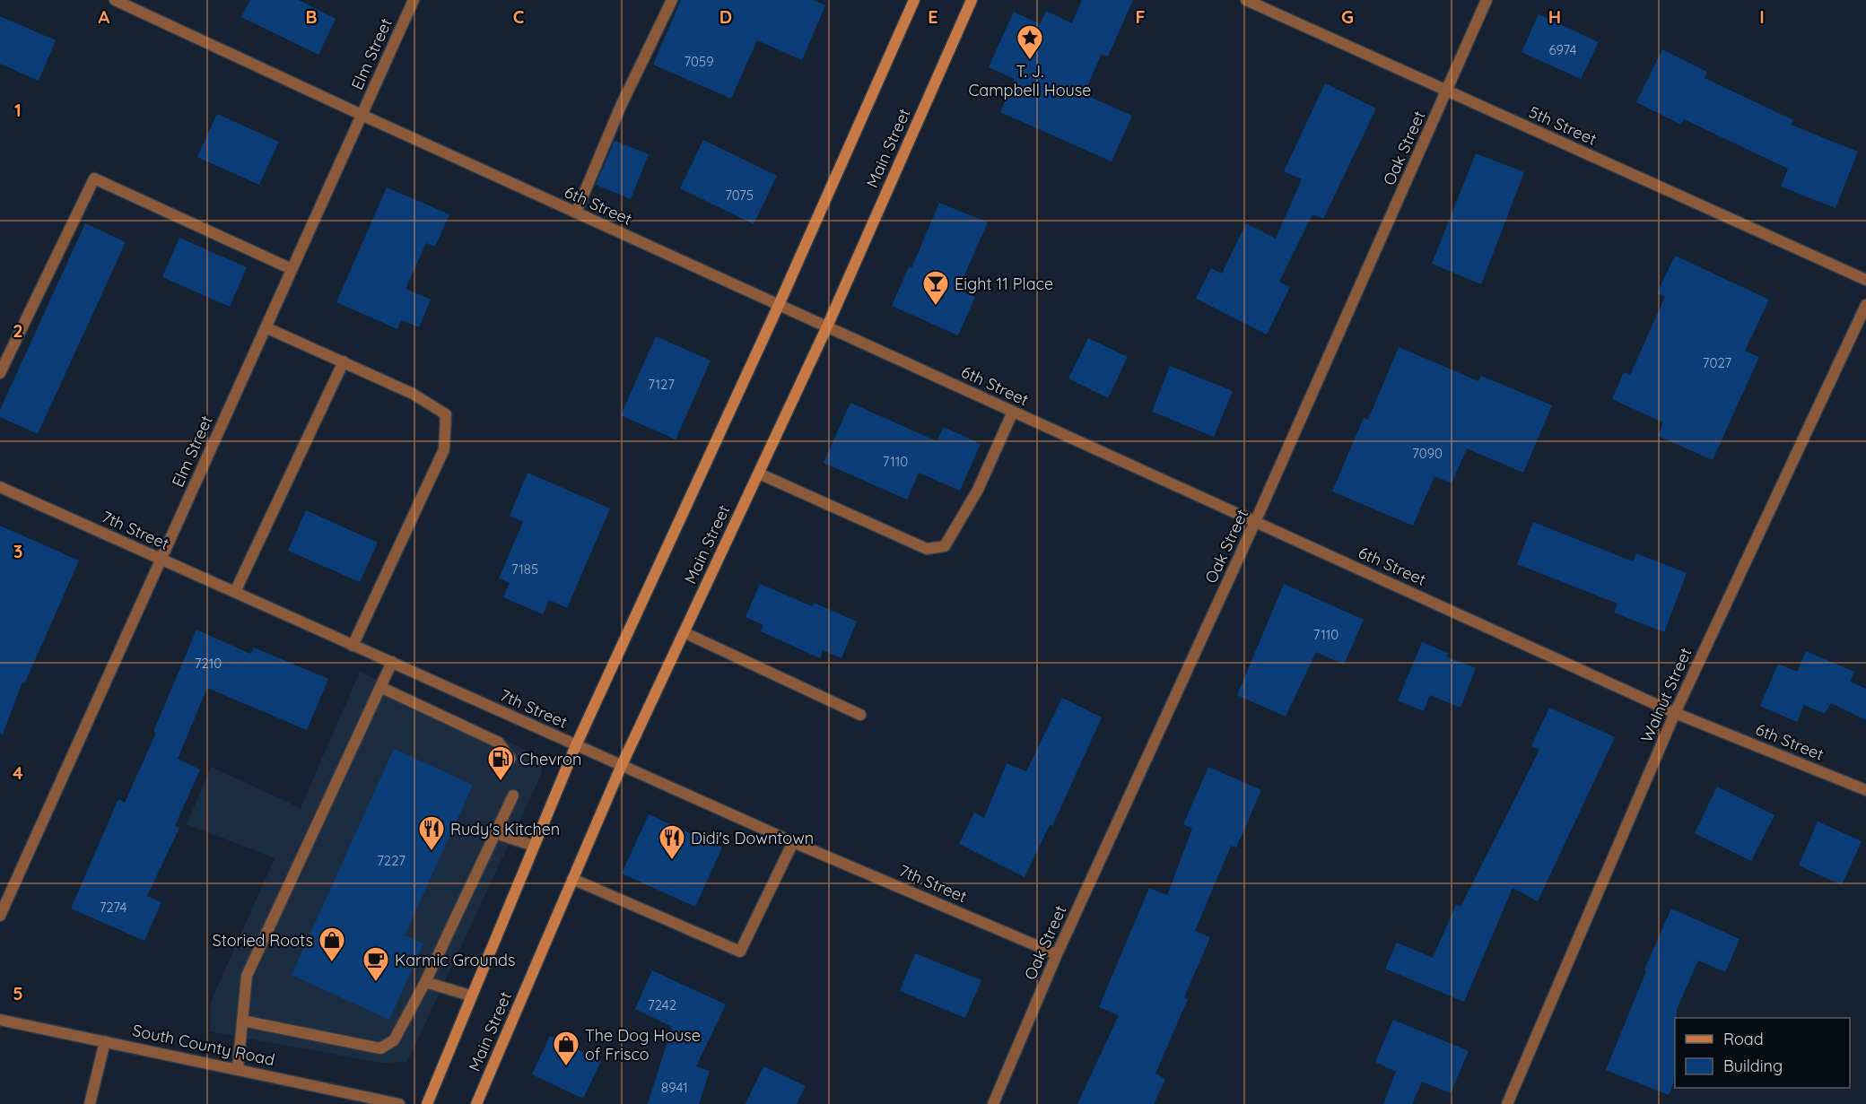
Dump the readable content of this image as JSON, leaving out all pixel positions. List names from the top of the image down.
{
  "streets": {
    "main road": ["Main Street"],
    "street": [
      "Elm Street",
      "5th Street",
      "Oak Street",
      "6th Street",
      "7th Street",
      "Walnut Street",
      "South County Road"
    ]
  },
  "crossings": [
    ["Elm Street", "6th Street"],
    ["Elm Street", "7th Street"],
    ["5th Street", "Oak Street"],
    ["Main Street", "6th Street"],
    ["Main Street", "7th Street"],
    ["Oak Street", "6th Street"],
    ["Oak Street", "7th Street"],
    ["6th Street", "Walnut Street"]
  ],
  "places": {
    "place": ["T. J. Campbell House"],
    "bar": ["Eight 11 Place"],
    "fuel station": ["Chevron"],
    "restaurant": ["Rudy's Kitchen", "Didi's Downtown"],
    "shop": ["Storied Roots", "The Dog House of Frisco"],
    "cafe": ["Karmic Grounds"]
  },
  "house_numbers": [
    "6974",
    "7059",
    "7075",
    "7027",
    "7127",
    "7090",
    "7110",
    "7185",
    "7110",
    "7210",
    "7227",
    "7274",
    "7242",
    "8941"
  ],
  "legend": ["Road", "Building"],
  "grid": {
    "columns": [
      "A",
      "B",
      "C",
      "D",
      "E",
      "F",
      "G",
      "H",
      "I"
    ],
    "rows": [
      "1",
      "2",
      "3",
      "4",
      "5"
    ]
  }
}
